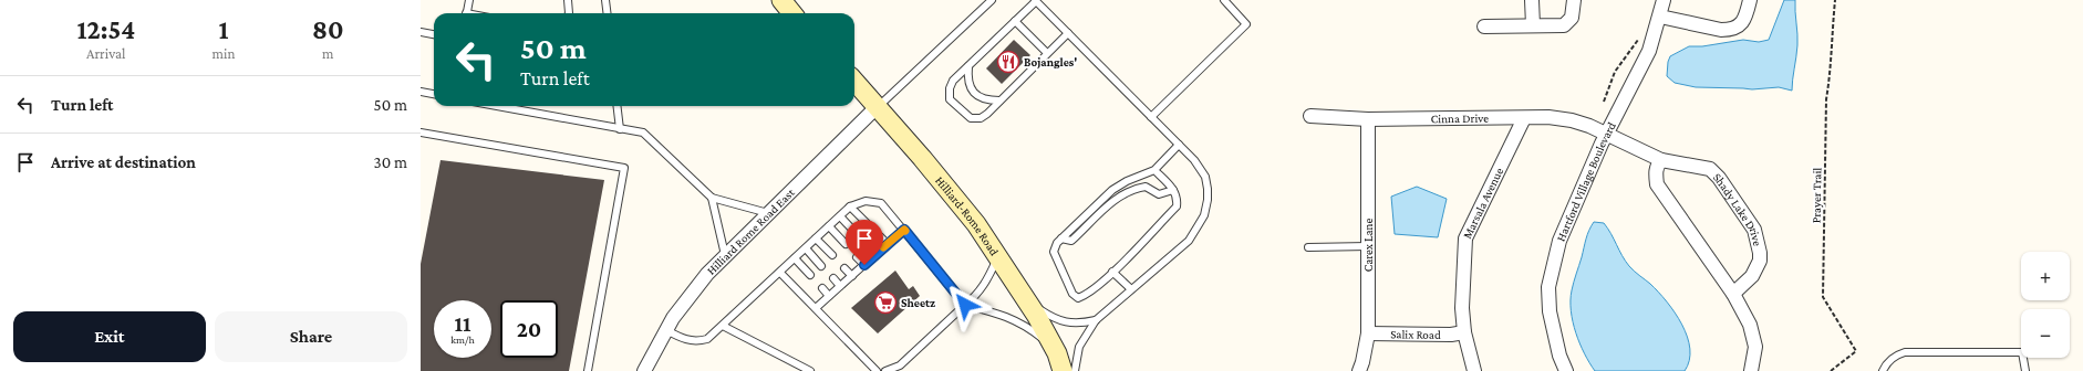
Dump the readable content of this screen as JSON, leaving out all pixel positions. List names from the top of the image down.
{
  "streets": {
    "main road": ["Hilliard-Rome Road"],
    "street": [
      "Cinna Drive",
      "Hartford Village Boulevard",
      "Marsala Avenue",
      "Shady Lake Drive",
      "Hilliard Rome Road East",
      "Carex Lane",
      "Salix Road"
    ],
    "path": ["Prayer Trail"]
  },
  "crossings": [
    ["Cinna Drive", "Hartford Village Boulevard"],
    ["Cinna Drive", "Marsala Avenue"],
    ["Cinna Drive", "Shady Lake Drive"],
    ["Cinna Drive", "Carex Lane"],
    ["Hartford Village Boulevard", "Shady Lake Drive"],
    ["Marsala Avenue", "Salix Road"],
    ["Hilliard-Rome Road", "Hilliard Rome Road East"],
    ["Carex Lane", "Salix Road"]
  ],
  "places": {
    "restaurant": ["Bojangles'"],
    "supermarket": ["Sheetz"]
  },
  "page": {
    "eta": [
      "12:54",
      "Arrival",
      "1",
      "min",
      "80",
      "m"
    ],
    "turn": ["50 m", "Turn left"],
    "list": [
      {
        "name": "Turn left",
        "value": "50 m"
      },
      {
        "name": "Arrive at destination",
        "value": "30 m"
      }
    ],
    "map_buttons": ["+", "−"],
    "speed": "11 km/h",
    "limit": "20",
    "buttons": ["Exit", "Share"]
  }
}
